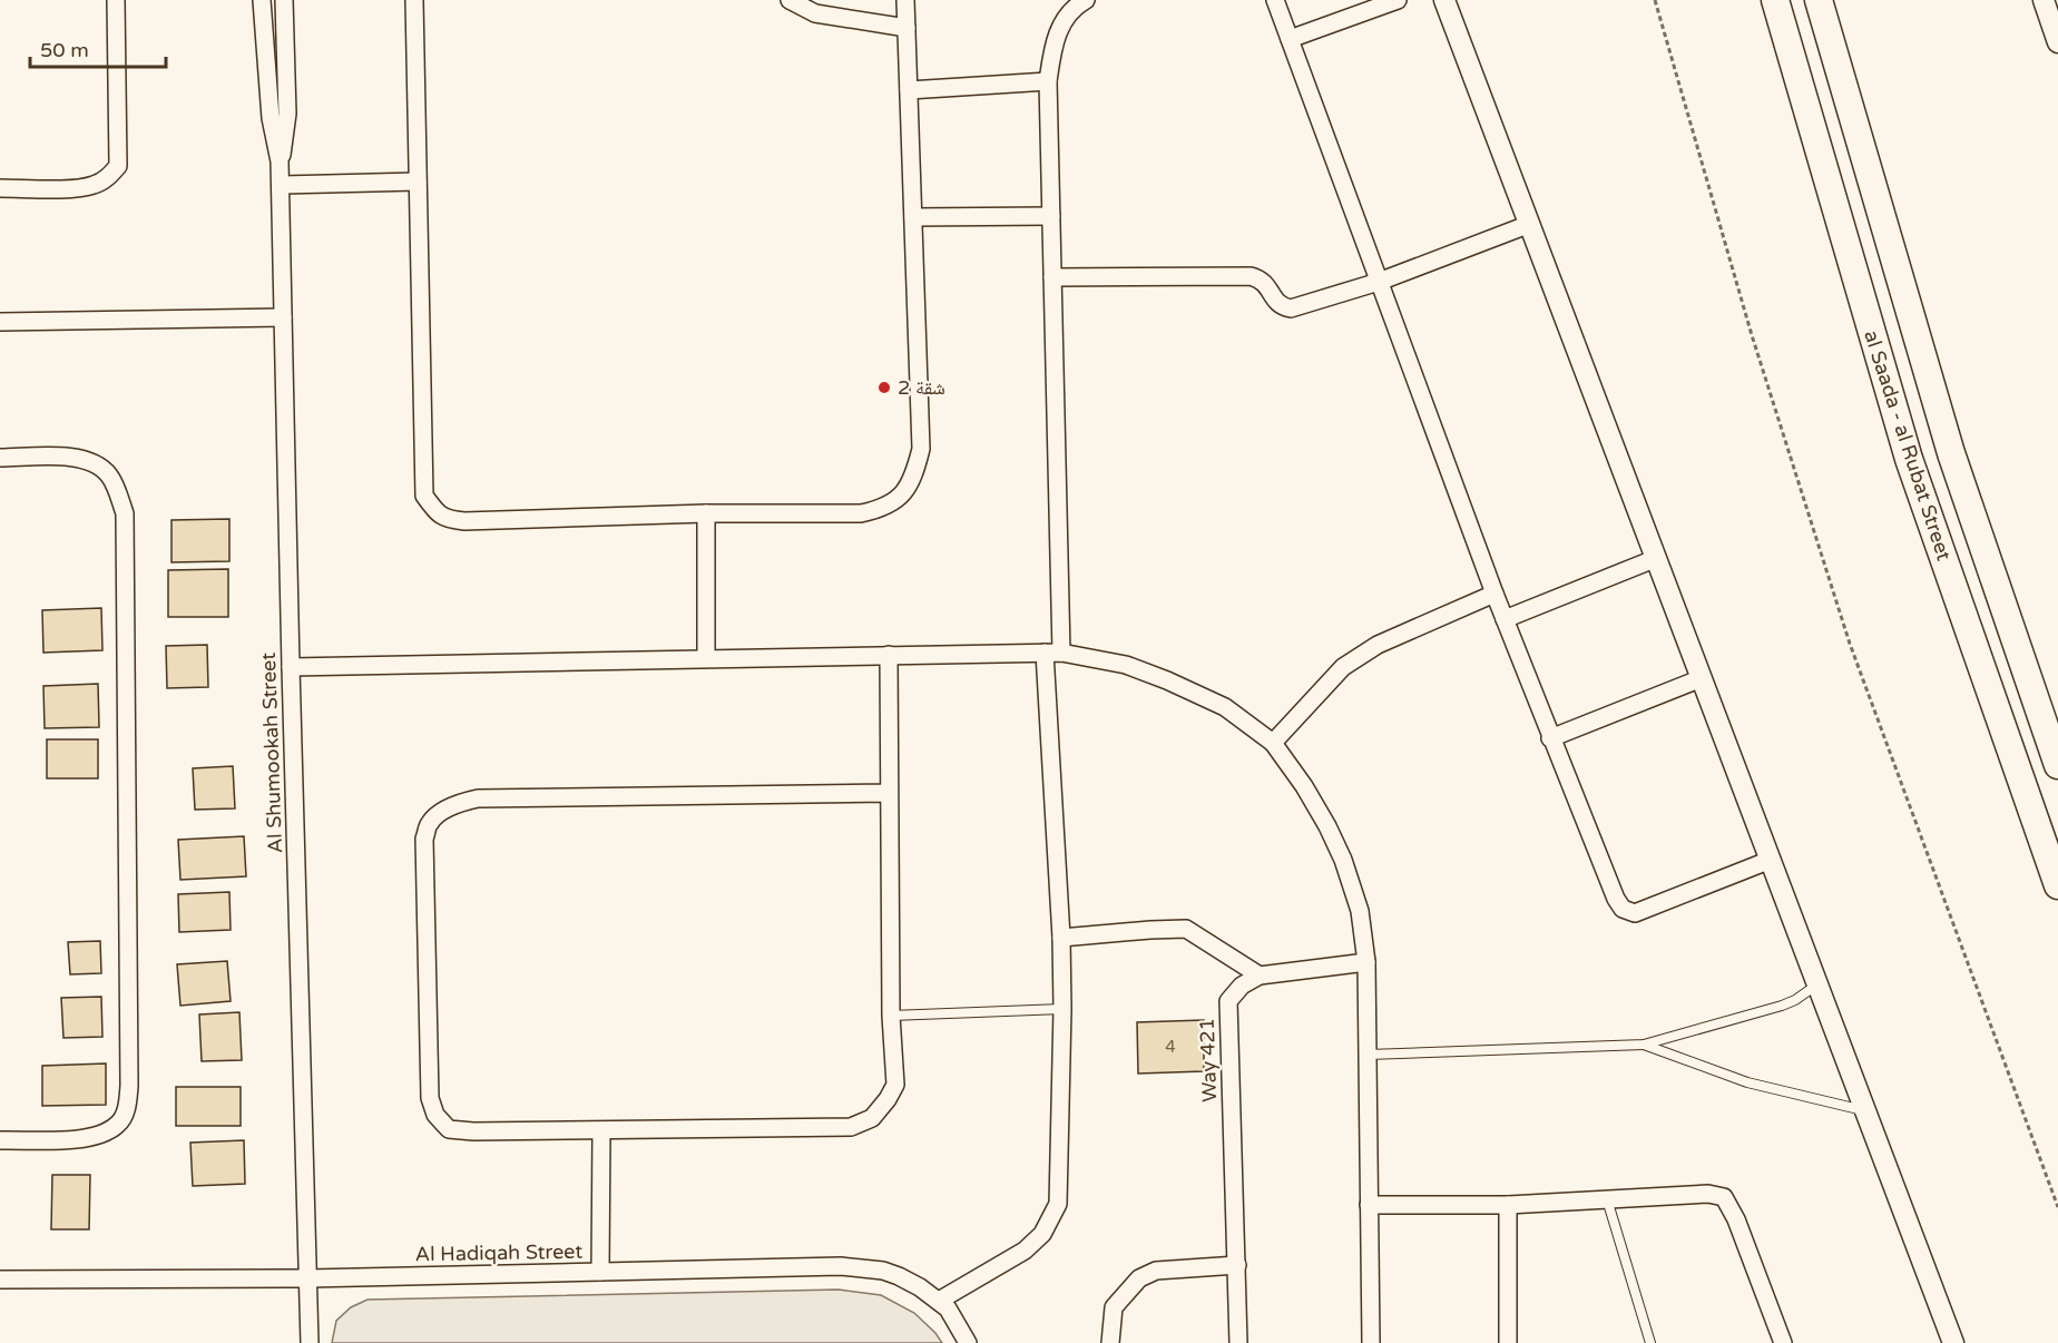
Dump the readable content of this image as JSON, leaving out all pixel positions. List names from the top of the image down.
{
  "streets": {
    "highway": ["al Saada - al Rubat Street"],
    "street": ["Al Shumookah Street", "Way 421", "Al Hadiqah Street"]
  },
  "crossings": [
    ["Al Shumookah Street", "Al Hadiqah Street"]
  ],
  "places": ["شقة 2"],
  "house_numbers": ["4"],
  "scale_bar": "50 m"
}
